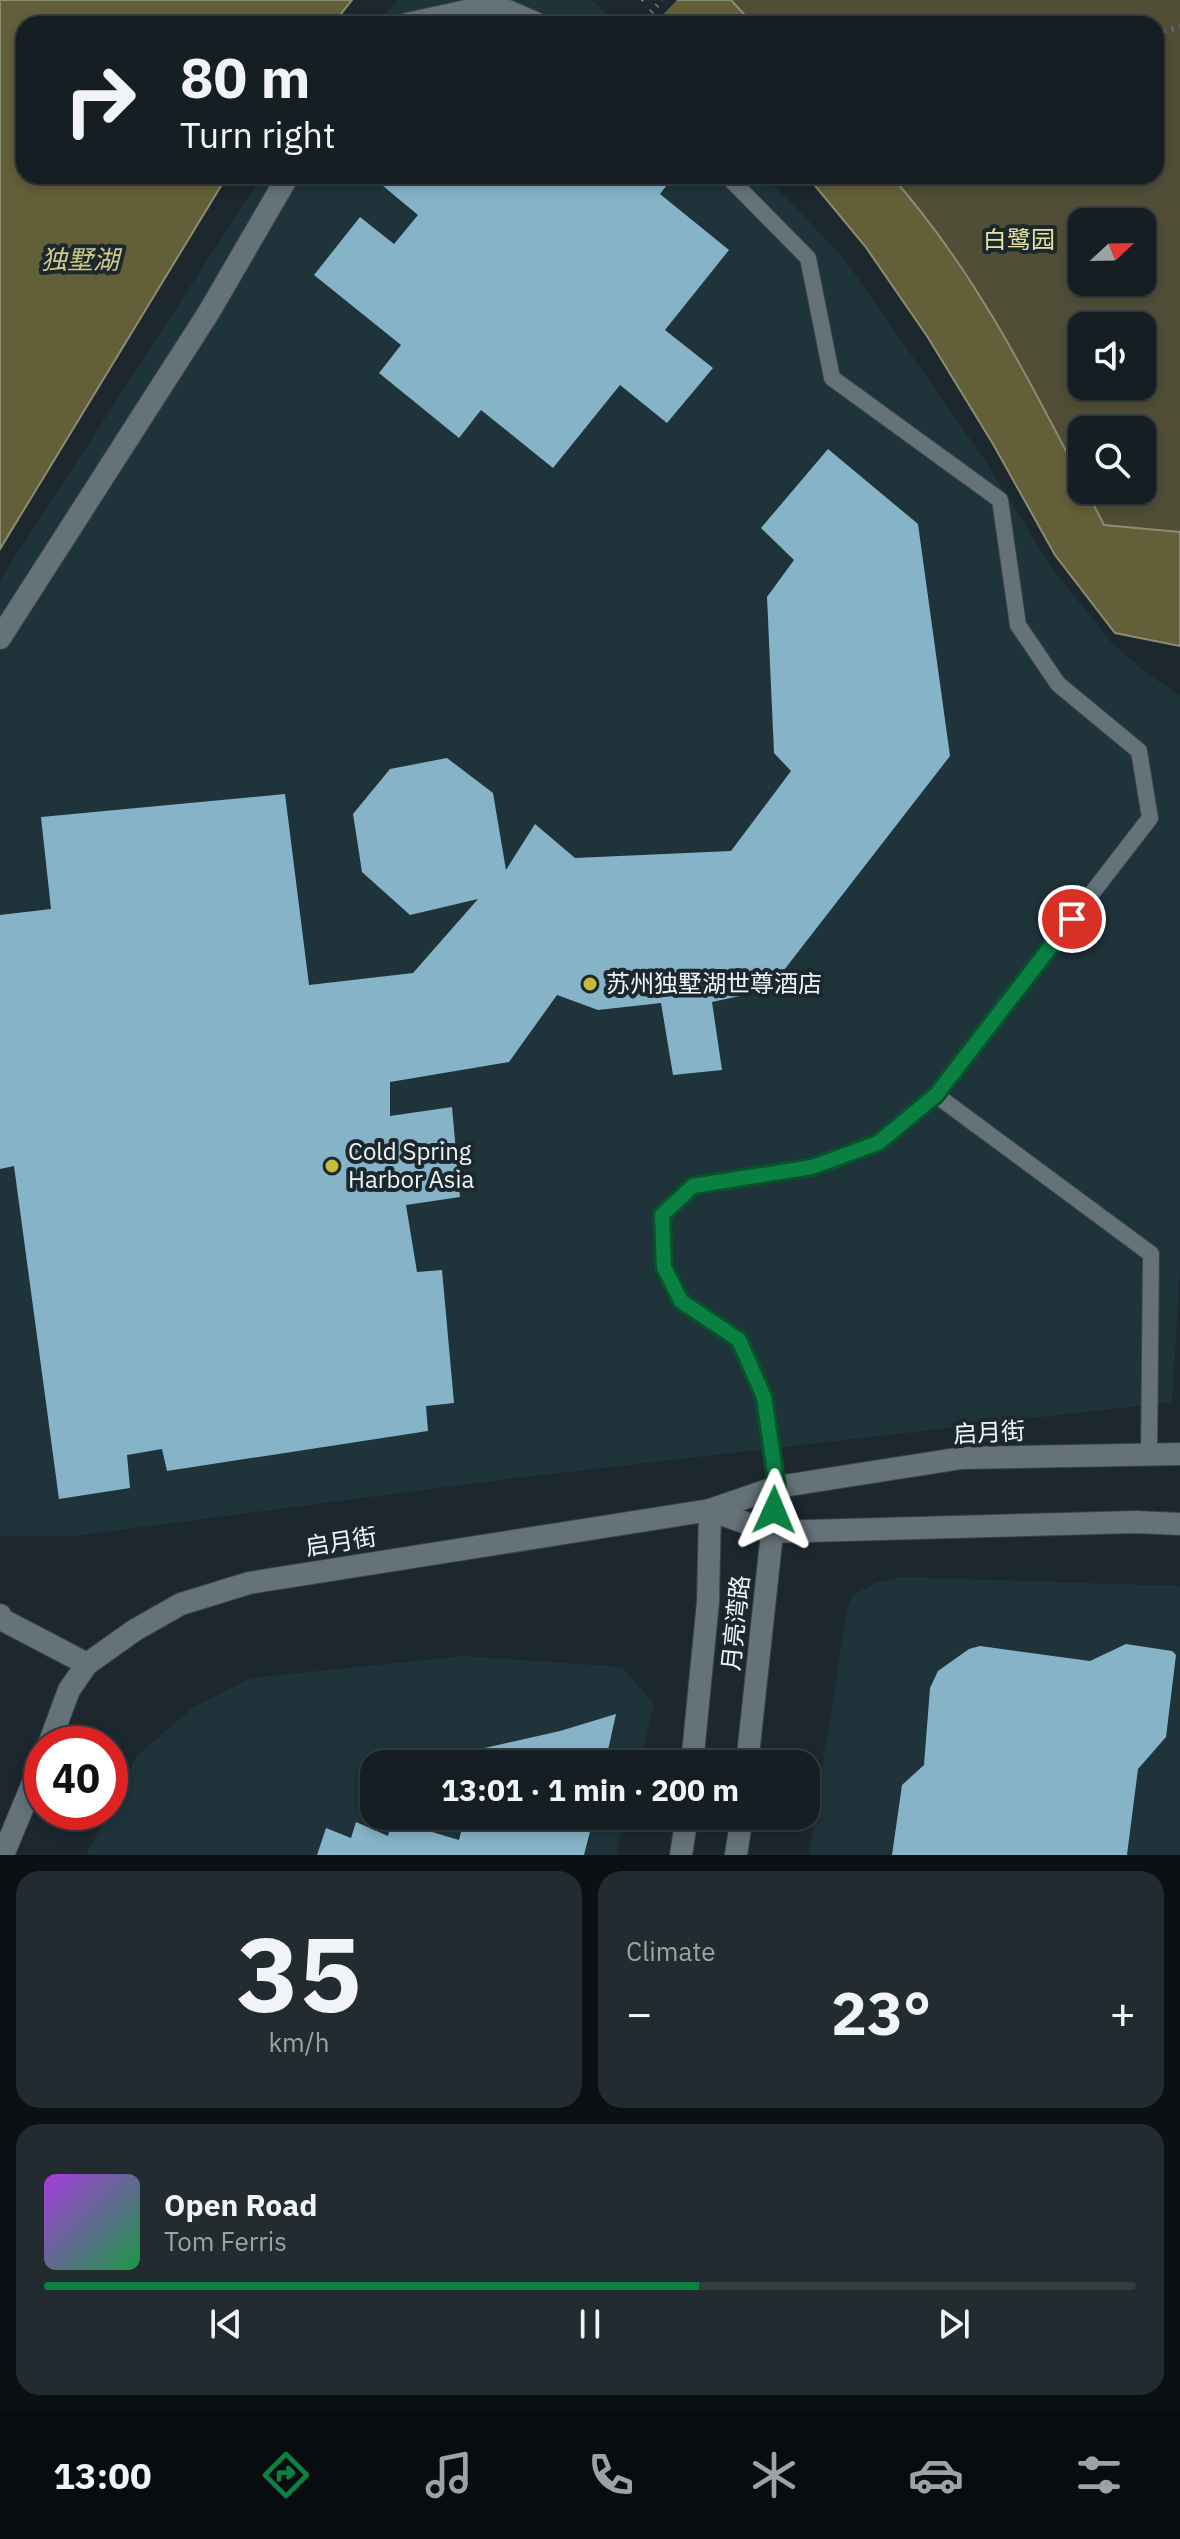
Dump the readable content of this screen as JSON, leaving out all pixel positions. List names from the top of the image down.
{
  "streets": {
    "street": ["启月街", "月亮湾路"]
  },
  "crossings": [
    ["启月街", "月亮湾路"]
  ],
  "water": ["独墅湖"],
  "parks": ["白鹭园"],
  "places": ["苏州独墅湖世尊酒店", "Cold Spring Harbor Asia"],
  "north": "right",
  "page": {
    "turn": ["80 m", "Turn right"],
    "limit": "40",
    "trip": "13:01 · 1 min · 200 m",
    "tile": [
      ["35", "km/h"],
      "Climate"
    ],
    "heat": ["−", "23°", "+"],
    "song": ["Open Road", "Tom Ferris"],
    "tabs": "13:00"
  }
}
